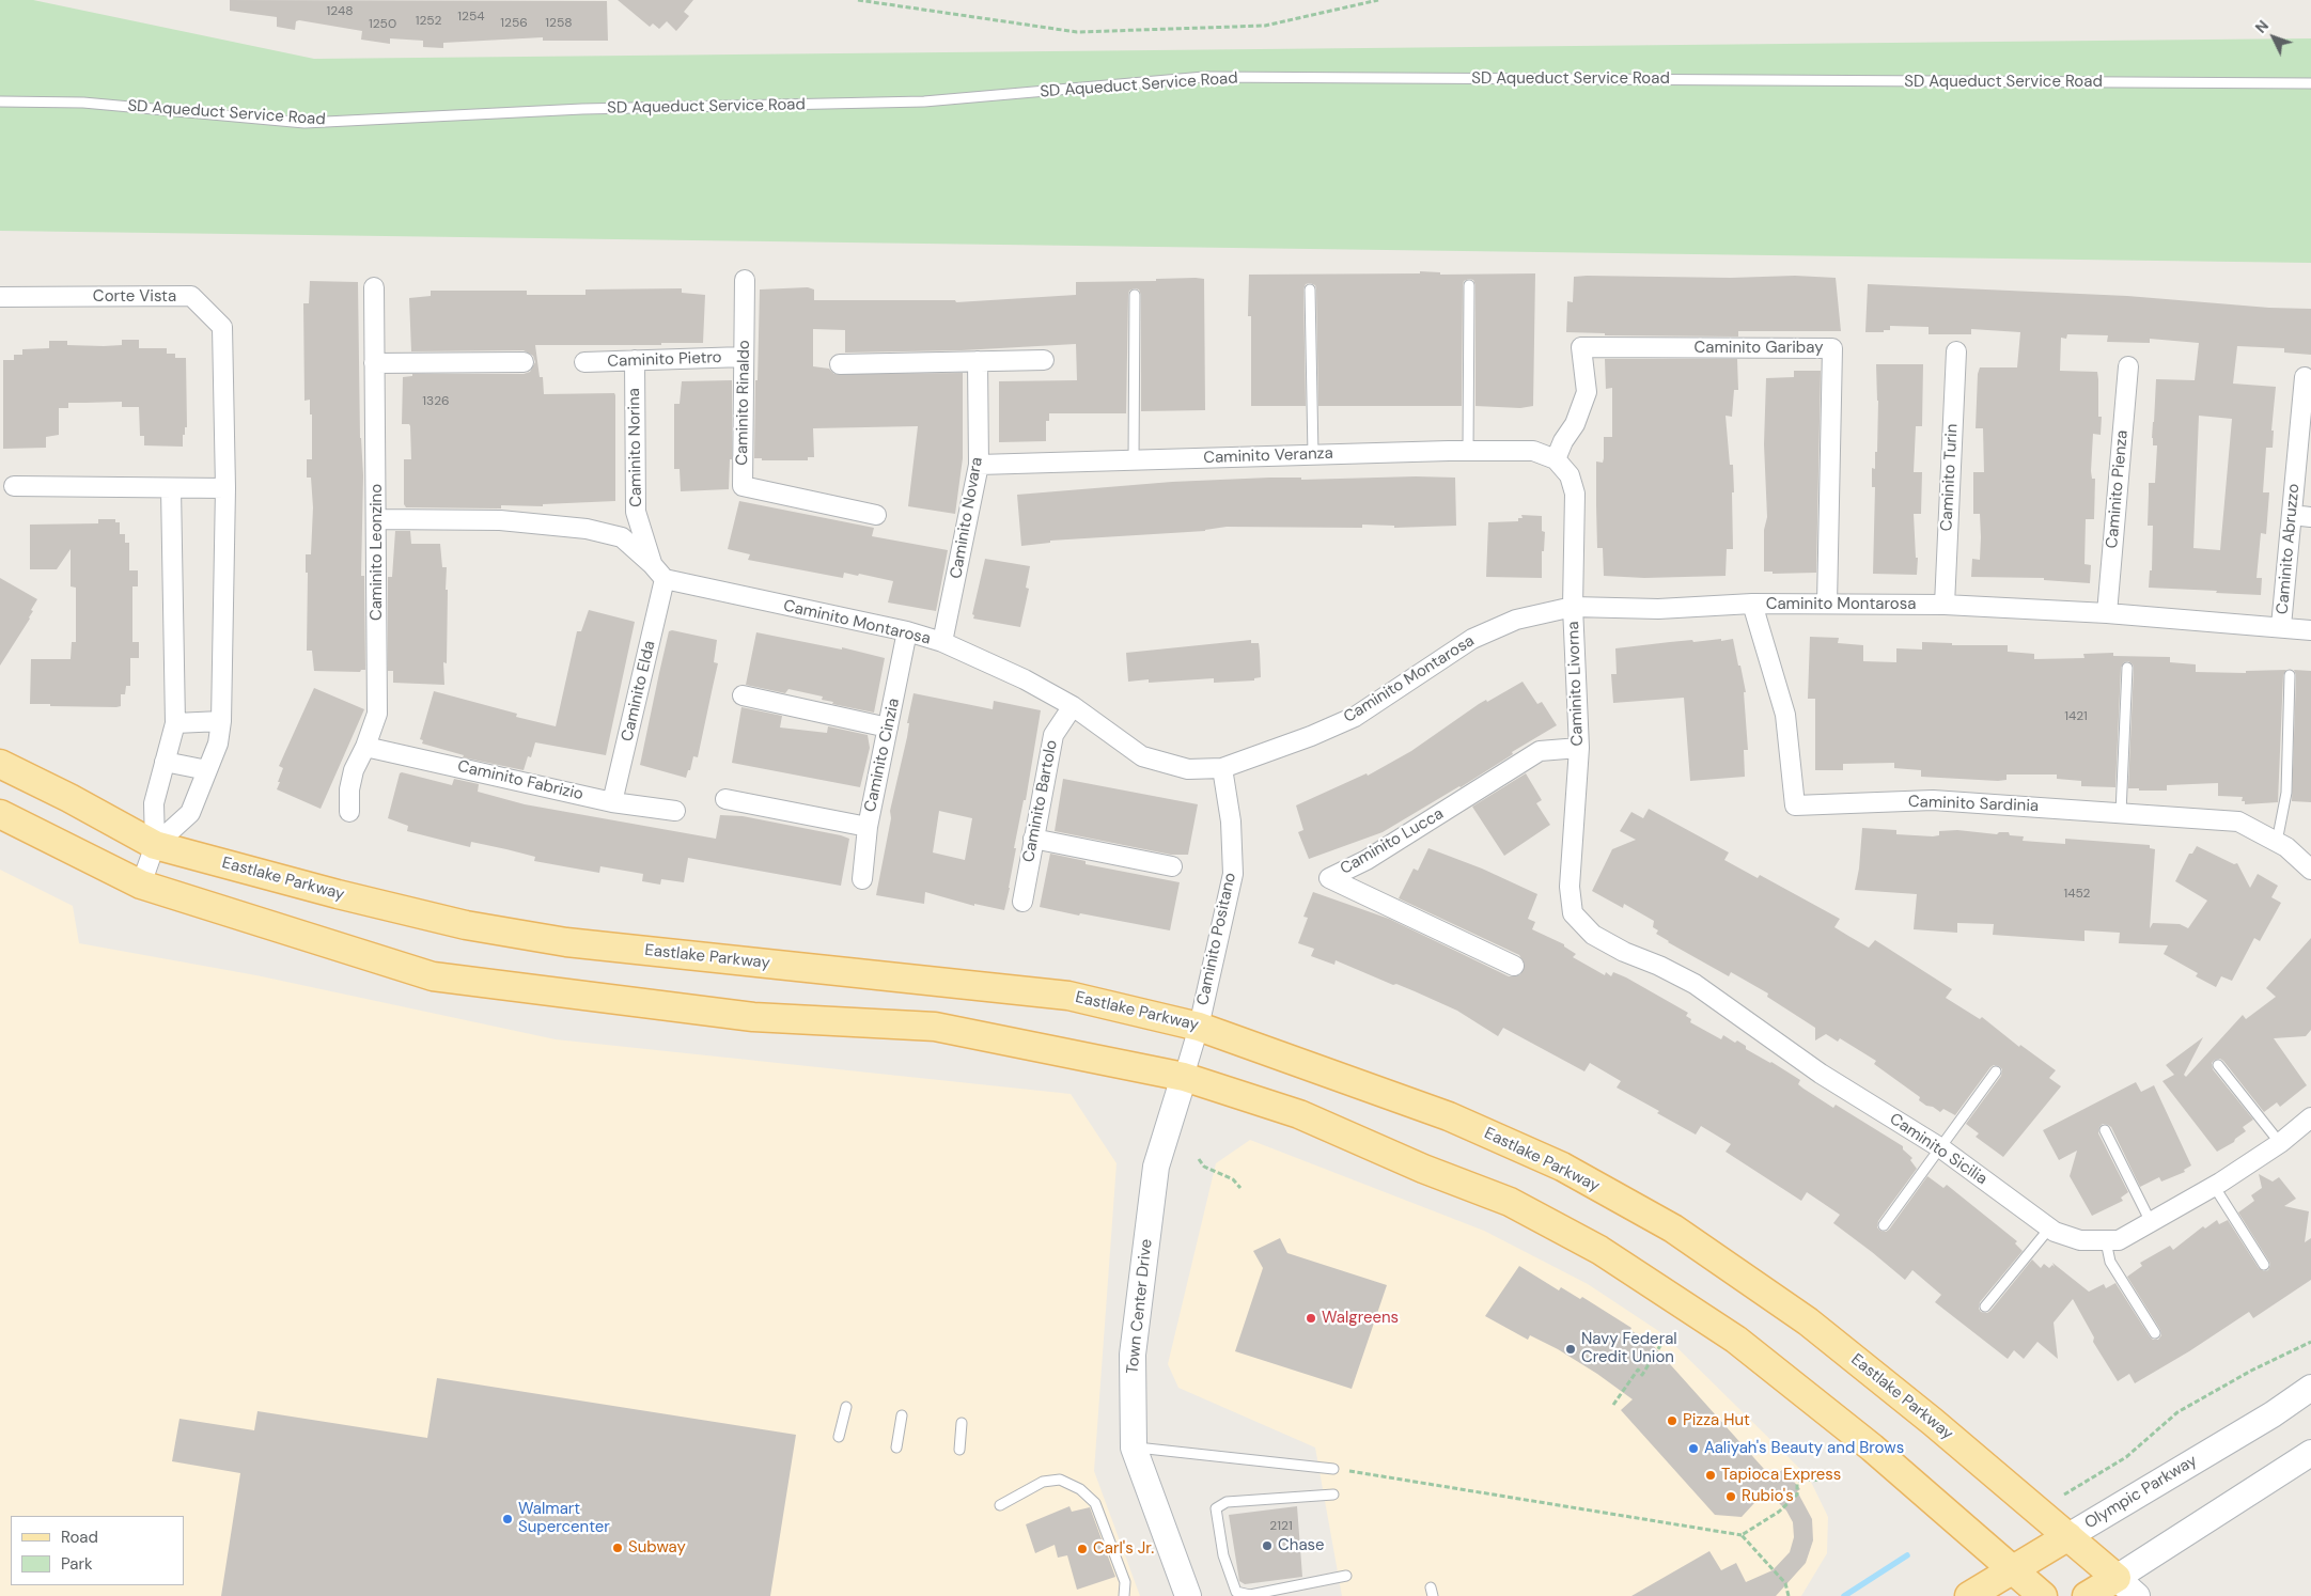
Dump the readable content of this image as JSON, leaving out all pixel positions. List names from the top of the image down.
{
  "streets": {
    "main road": ["Eastlake Parkway", "Olympic Parkway"],
    "street": [
      "Corte Vista",
      "Caminito Garibay",
      "Caminito Pietro",
      "Caminito Rinaldo",
      "Caminito Norina",
      "Caminito Veranza",
      "Caminito Turin",
      "Caminito Pienza",
      "Caminito Novara",
      "Caminito Abruzzo",
      "Caminito Leonzino",
      "Caminito Montarosa",
      "Caminito Livorna",
      "Caminito Elda",
      "Caminito Cinzia",
      "Caminito Fabrizio",
      "Caminito Bartolo",
      "Caminito Sardinia",
      "Caminito Lucca",
      "Caminito Positano",
      "Caminito Sicilia",
      "Town Center Drive"
    ],
    "lane": ["SD Aqueduct Service Road"]
  },
  "crossings": [
    ["Corte Vista", "Eastlake Parkway"],
    ["Caminito Garibay", "Caminito Veranza"],
    ["Caminito Garibay", "Caminito Montarosa"],
    ["Caminito Garibay", "Caminito Livorna"],
    ["Caminito Pietro", "Caminito Rinaldo"],
    ["Caminito Pietro", "Caminito Norina"],
    ["Caminito Veranza", "Caminito Novara"],
    ["Caminito Veranza", "Caminito Livorna"],
    ["Caminito Turin", "Caminito Montarosa"],
    ["Caminito Pienza", "Caminito Montarosa"],
    ["Caminito Novara", "Caminito Montarosa"],
    ["Caminito Abruzzo", "Caminito Montarosa"],
    ["Caminito Leonzino", "Caminito Fabrizio"],
    ["Caminito Montarosa", "Caminito Livorna"],
    ["Caminito Montarosa", "Caminito Elda"],
    ["Caminito Montarosa", "Caminito Cinzia"],
    ["Caminito Montarosa", "Caminito Bartolo"],
    ["Caminito Montarosa", "Caminito Sardinia"],
    ["Caminito Montarosa", "Caminito Positano"],
    ["Caminito Livorna", "Caminito Lucca"],
    ["Caminito Livorna", "Caminito Sicilia"],
    ["Caminito Elda", "Caminito Fabrizio"],
    ["Eastlake Parkway", "Caminito Positano"],
    ["Eastlake Parkway", "Olympic Parkway"],
    ["Caminito Positano", "Town Center Drive"]
  ],
  "places": [
    "Walgreens",
    "Navy Federal Credit Union",
    "Pizza Hut",
    "Aaliyah's Beauty and Brows",
    "Tapioca Express",
    "Rubio's",
    "Walmart Supercenter",
    "Chase",
    "Subway",
    "Carl's Jr."
  ],
  "house_numbers": [
    "1248",
    "1254",
    "1252",
    "1256",
    "1258",
    "1250",
    "1326",
    "1421",
    "1452",
    "2121"
  ],
  "legend": ["Road", "Park"],
  "north": "top left"
}
